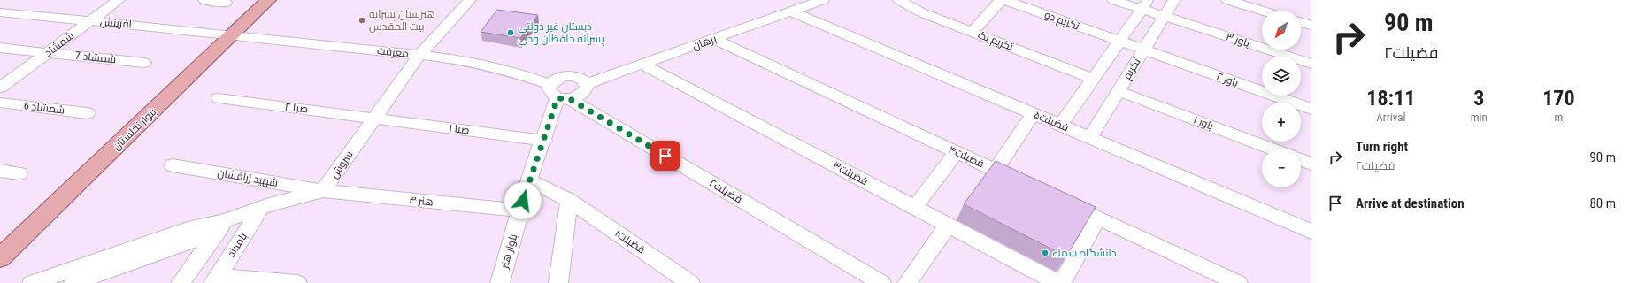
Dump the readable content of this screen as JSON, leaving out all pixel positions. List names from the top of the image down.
{
  "streets": {
    "main road": ["بلوار نخلستان"],
    "street": [
      "تکریم دو",
      "آفرینش",
      "یاور ۳",
      "تکریم یک",
      "برهان",
      "شمشاد",
      "معرفت",
      "شمشاد 7",
      "تکریم",
      "یاور ۲",
      "شمشاد 6",
      "صبا ۲",
      "فضیلت۵",
      "یاور ۱",
      "صبا ۱",
      "فضیلت۴",
      "سروش",
      "فضیلت۳",
      "شهید زرافشان",
      "فضیلت۲",
      "هنر ۴",
      "فضیلت۱",
      "بامداد",
      "بلوار هنر"
    ]
  },
  "crossings": [
    ["تکریم دو", "تکریم"],
    ["تکریم دو", "یاور ۲"],
    ["آفرینش", "شمشاد"],
    ["آفرینش", "معرفت"],
    ["آفرینش", "بلوار نخلستان"],
    ["یاور ۳", "تکریم"],
    ["برهان", "فضیلت۵"],
    ["برهان", "فضیلت۴"],
    ["برهان", "فضیلت۳"],
    ["شمشاد", "شمشاد 7"],
    ["معرفت", "بلوار نخلستان"],
    ["معرفت", "سروش"],
    ["معرفت", "فضیلت۲"],
    ["معرفت", "بلوار هنر"],
    ["تکریم", "یاور ۲"],
    ["تکریم", "فضیلت۵"],
    ["تکریم", "یاور ۱"],
    ["صبا ۲", "صبا ۱"],
    ["صبا ۲", "سروش"],
    ["صبا ۱", "سروش"],
    ["صبا ۱", "بلوار هنر"],
    ["سروش", "شهید زرافشان"],
    ["سروش", "هنر ۴"],
    ["شهید زرافشان", "هنر ۴"],
    ["فضیلت۲", "بلوار هنر"],
    ["هنر ۴", "بلوار هنر"],
    ["فضیلت۱", "بلوار هنر"]
  ],
  "places": ["هنرستان پسرانه بیت المقدس", "دبستان غیر دولتی پسرانه حافظان وحی", "دانشگاه سماء"],
  "north": "bottom left",
  "page": {
    "turn": ["90 m", "فضیلت۲"],
    "map_buttons": ["+", "−"],
    "eta": [
      "18:11",
      "Arrival",
      "3",
      "min",
      "170",
      "m"
    ],
    "list": [
      {
        "name": "Turn right",
        "note": "فضیلت۲",
        "value": "90 m"
      },
      {
        "name": "Arrive at destination",
        "value": "80 m"
      }
    ]
  }
}
